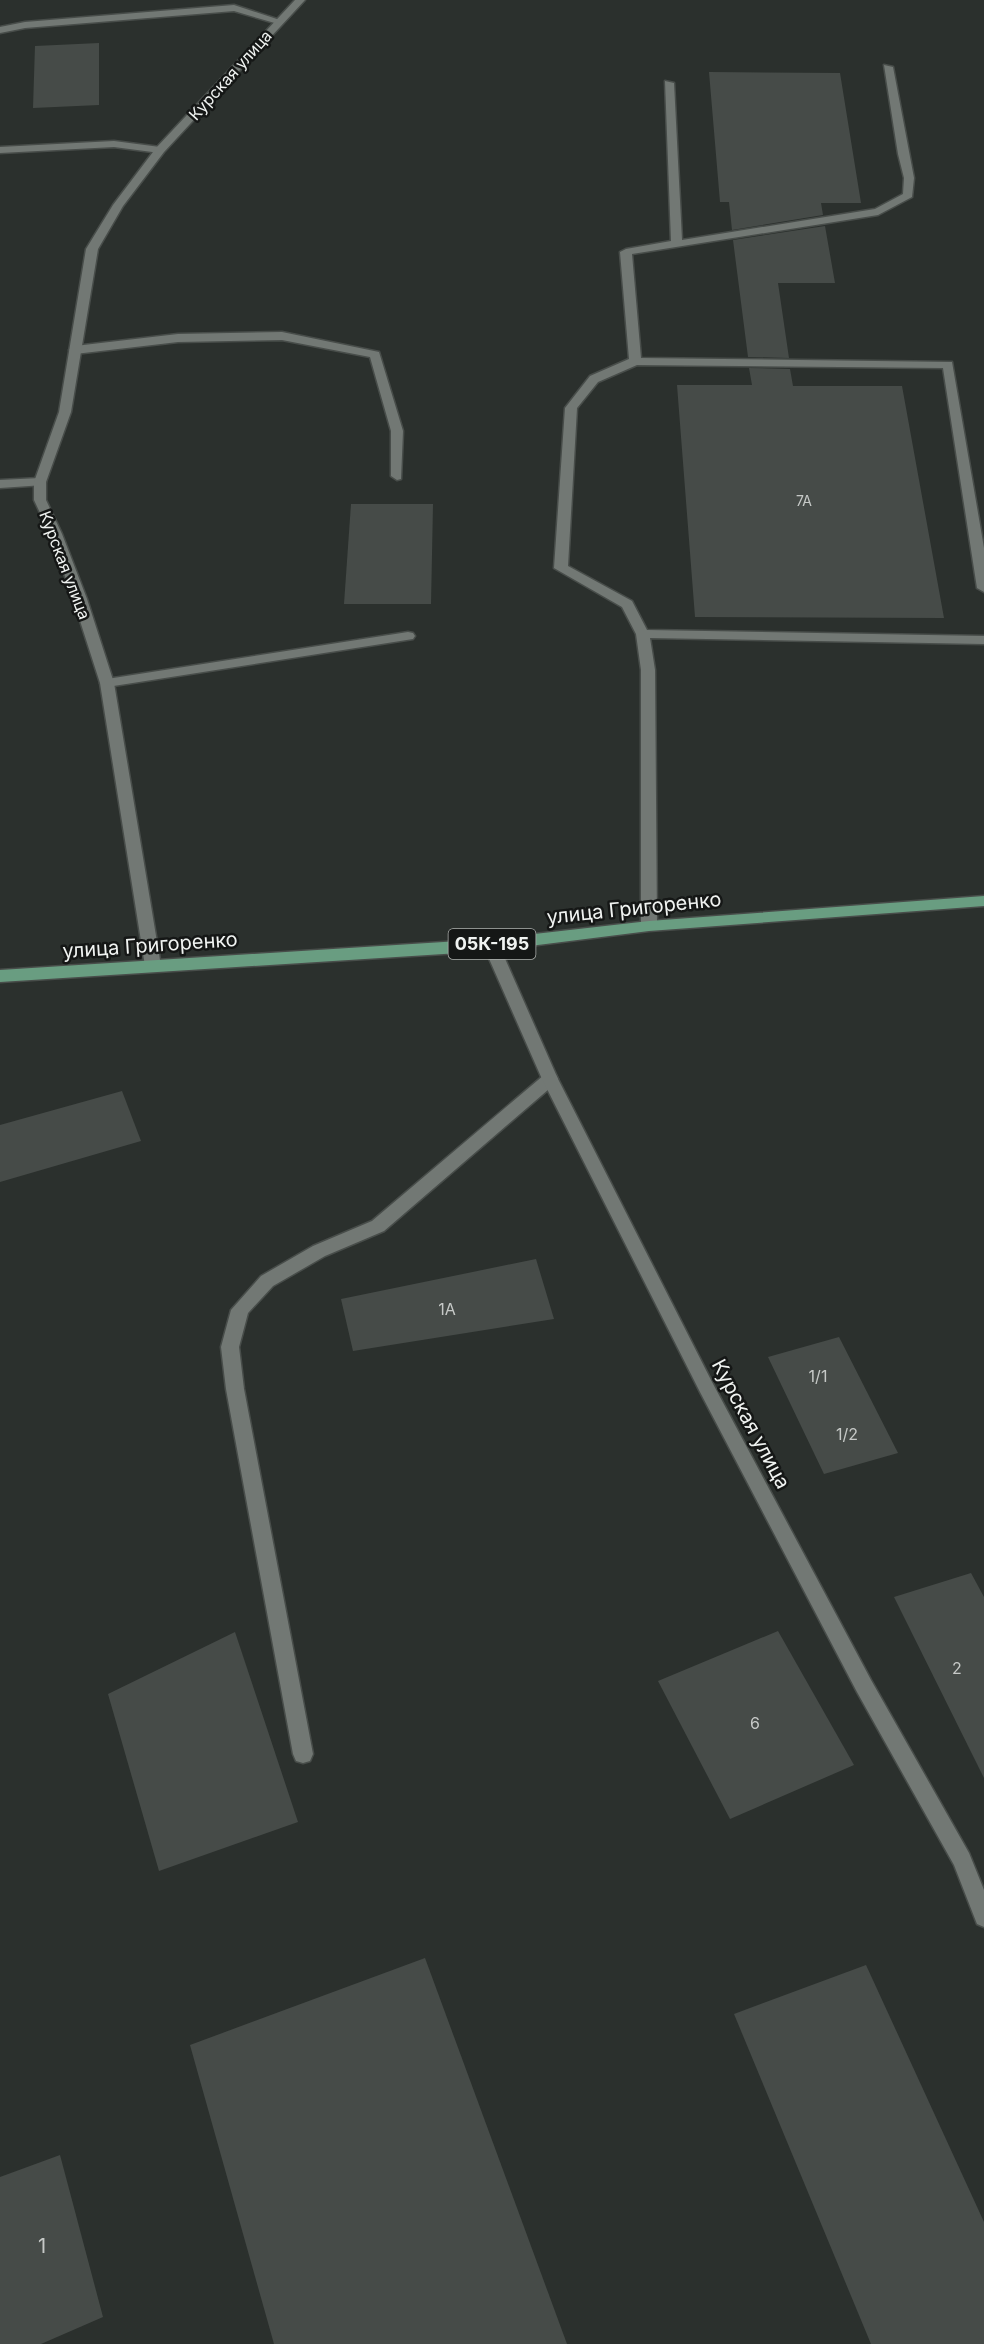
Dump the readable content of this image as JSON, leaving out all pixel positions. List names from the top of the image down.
{
  "streets": {
    "main road": ["улица Григоренко", "05К-195"],
    "street": ["Курская улица"]
  },
  "crossings": [
    ["Курская улица", "улица Григоренко"]
  ],
  "house_numbers": [
    "7А",
    "1А",
    "1/1",
    "1/2",
    "2",
    "6",
    "1"
  ]
}
